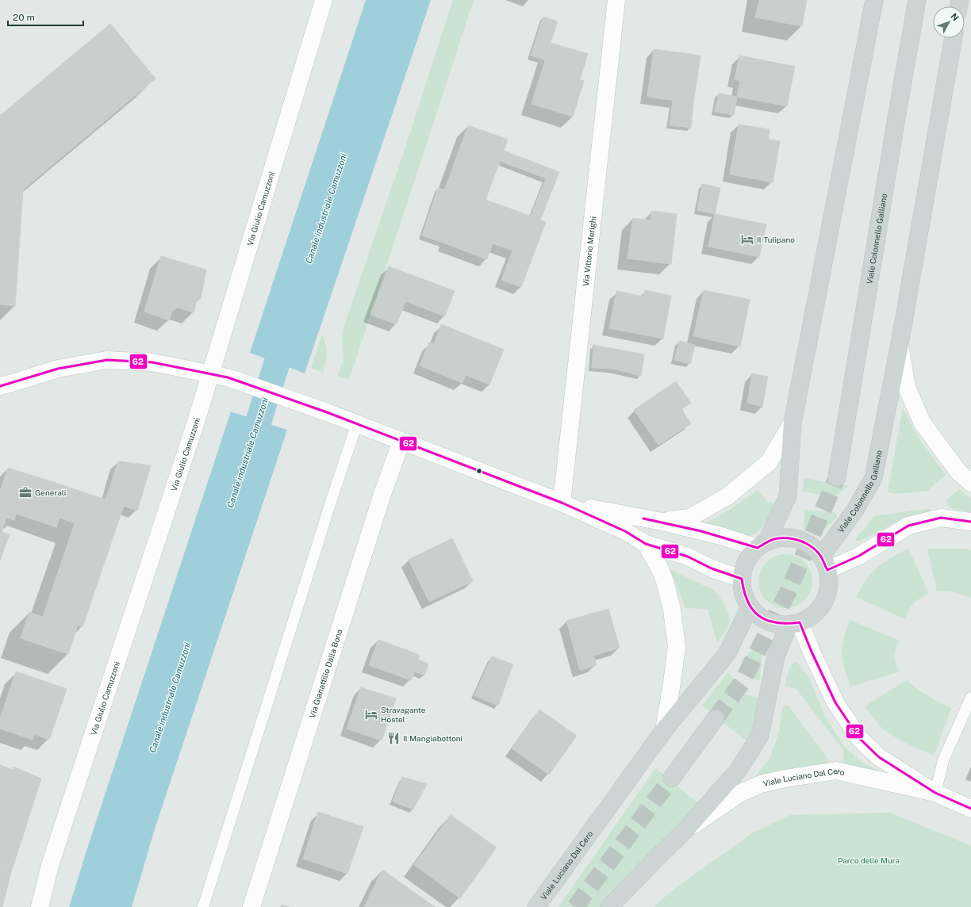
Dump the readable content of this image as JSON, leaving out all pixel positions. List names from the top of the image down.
{
  "streets": {
    "main road": ["Viale Colonnello Galliano", "Viale Luciano Dal Cero"],
    "street": ["Via Giulio Camuzzoni", "Via Vittorio Merighi", "Via Gianattilio Dalla Bona"]
  },
  "crossings": [
    ["Viale Colonnello Galliano", "Viale Luciano Dal Cero"]
  ],
  "water": ["Canale industriale Camuzzoni"],
  "parks": ["Parco delle Mura"],
  "places": {
    "hotel": ["Il Tulipano", "Stravagante Hostel"],
    "office": ["Generali"],
    "restaurant": ["Il Mangiabottoni"]
  },
  "lines": ["transit line 62"],
  "scale_bar": "20 m",
  "north": "top right"
}
